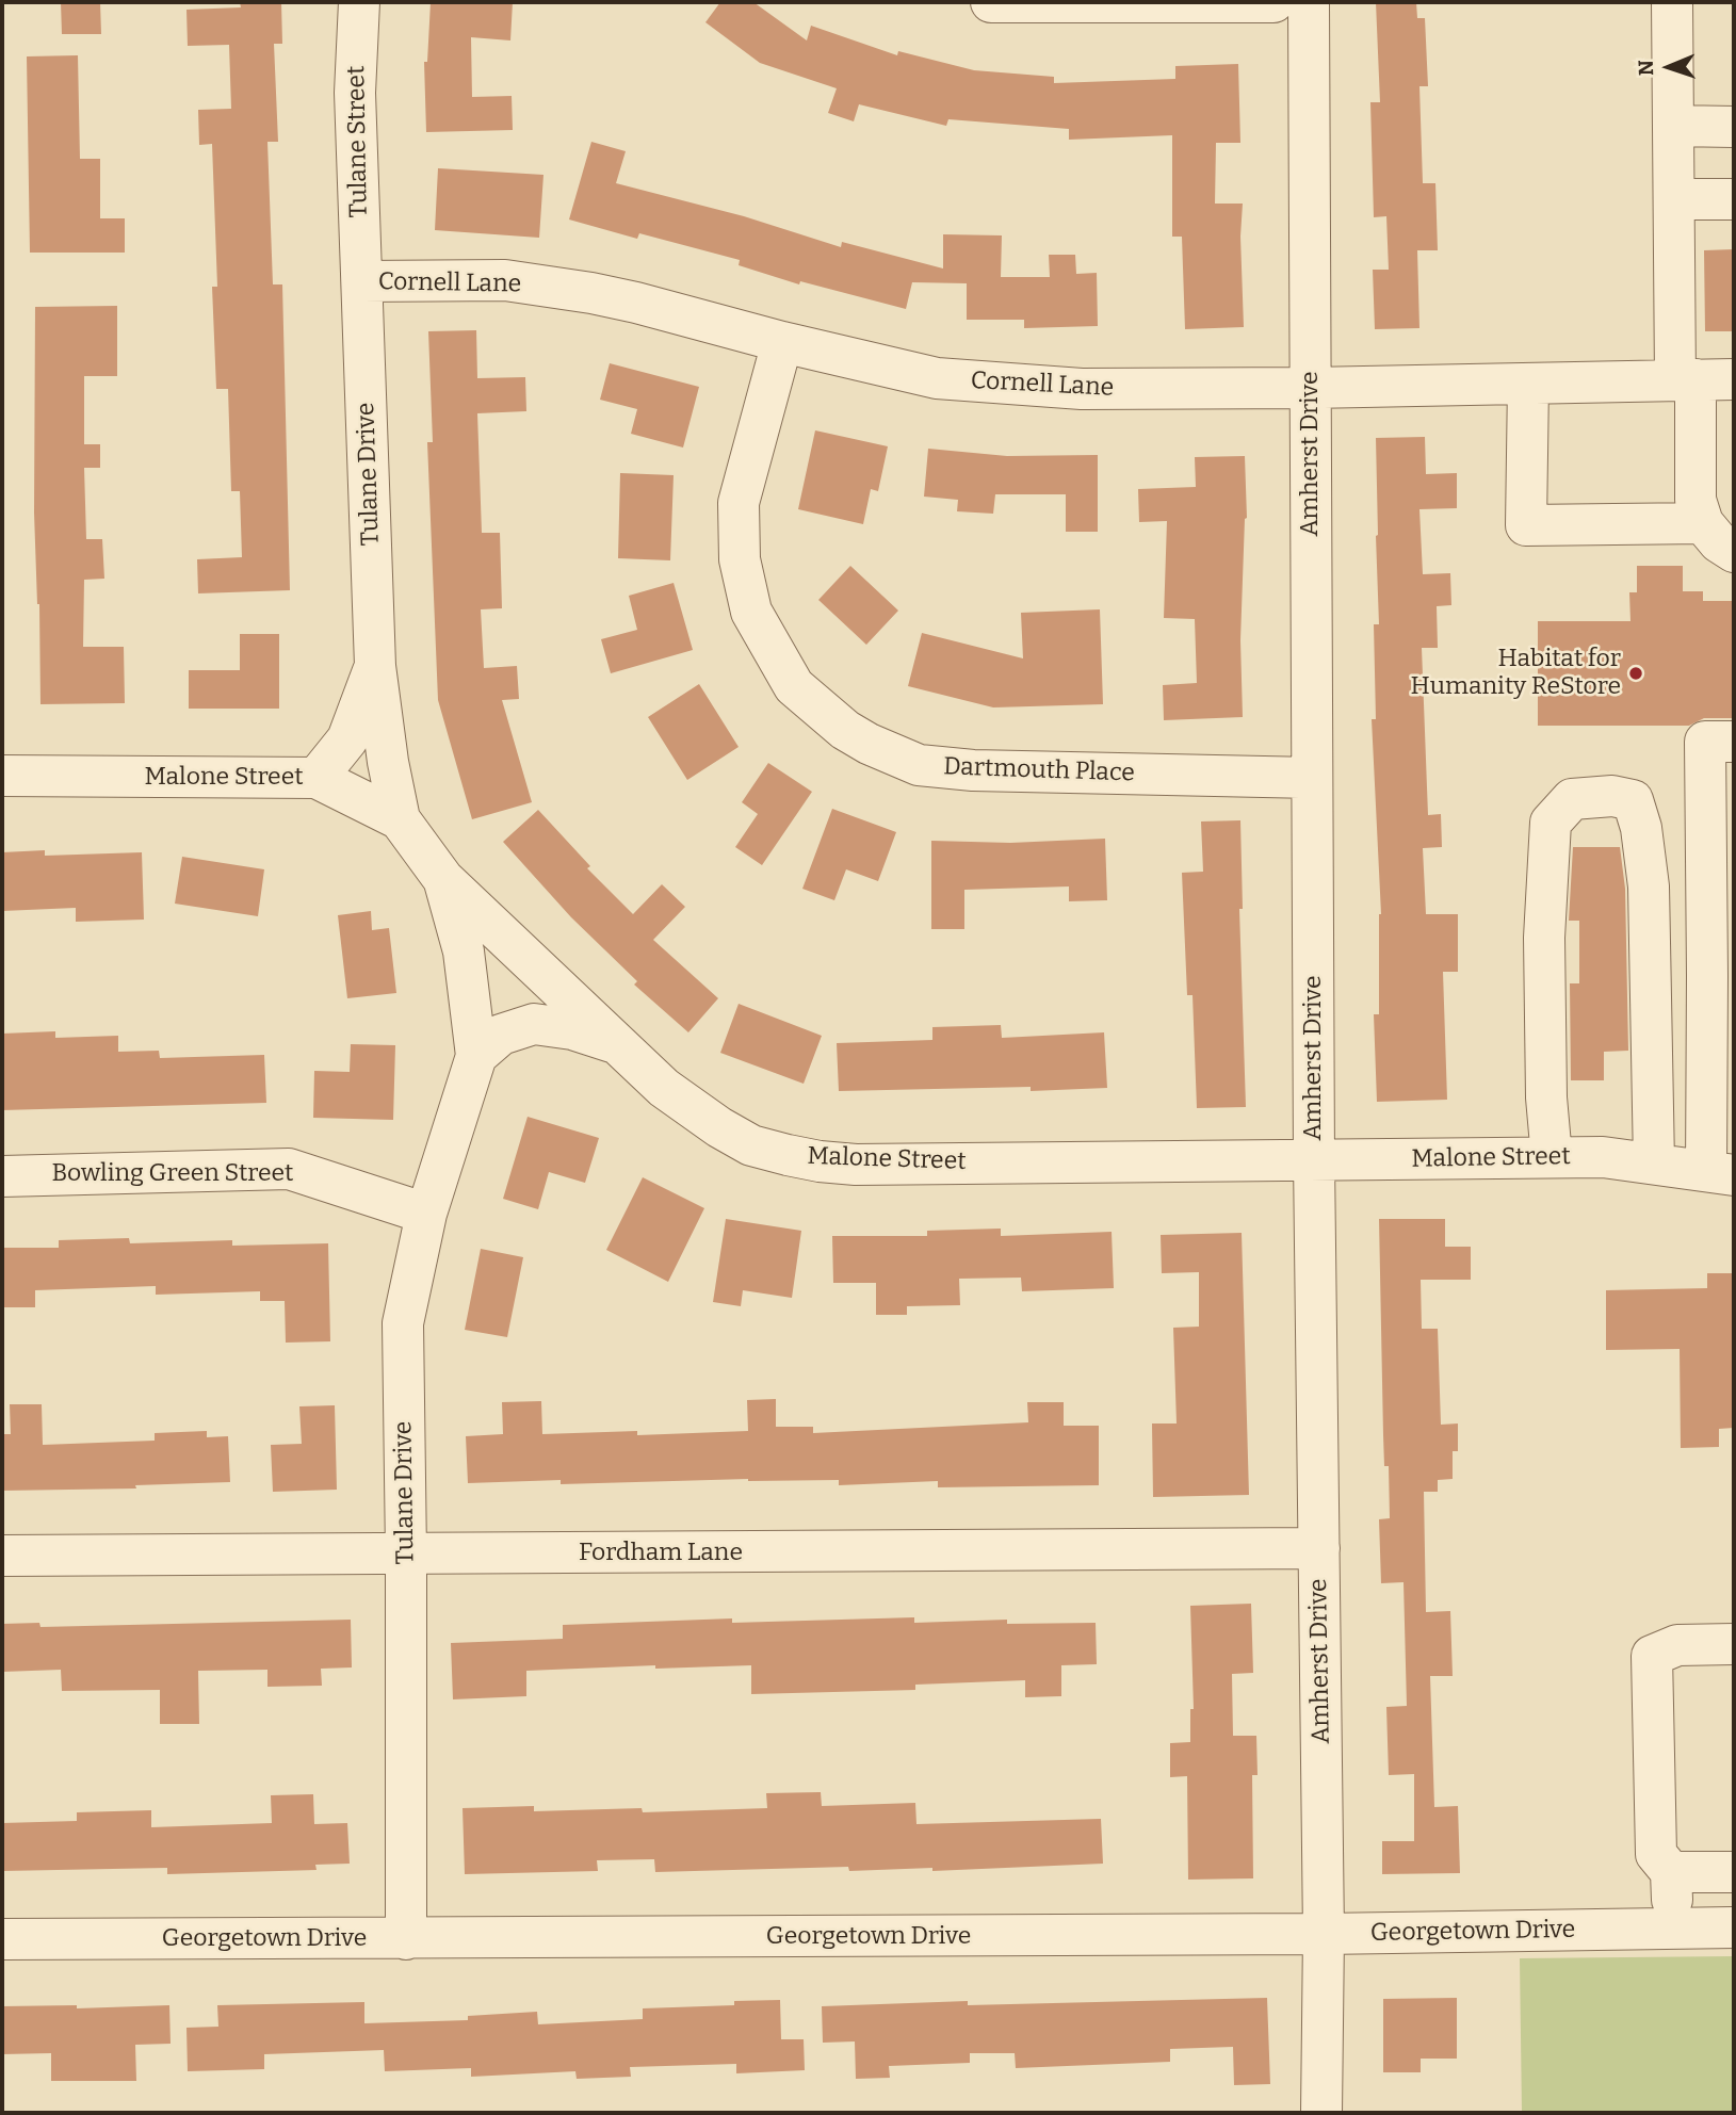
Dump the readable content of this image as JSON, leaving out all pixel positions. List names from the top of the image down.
{
  "streets": {
    "street": [
      "Tulane Street",
      "Cornell Lane",
      "Amherst Drive",
      "Tulane Drive",
      "Dartmouth Place",
      "Malone Street",
      "Bowling Green Street",
      "Fordham Lane",
      "Georgetown Drive"
    ]
  },
  "crossings": [
    ["Tulane Street", "Cornell Lane"],
    ["Tulane Street", "Tulane Drive"],
    ["Cornell Lane", "Amherst Drive"],
    ["Cornell Lane", "Tulane Drive"],
    ["Cornell Lane", "Dartmouth Place"],
    ["Amherst Drive", "Dartmouth Place"],
    ["Amherst Drive", "Malone Street"],
    ["Amherst Drive", "Fordham Lane"],
    ["Amherst Drive", "Georgetown Drive"],
    ["Tulane Drive", "Malone Street"],
    ["Tulane Drive", "Bowling Green Street"],
    ["Tulane Drive", "Fordham Lane"],
    ["Tulane Drive", "Georgetown Drive"]
  ],
  "places": ["Habitat for Humanity ReStore"],
  "north": "left"
}
